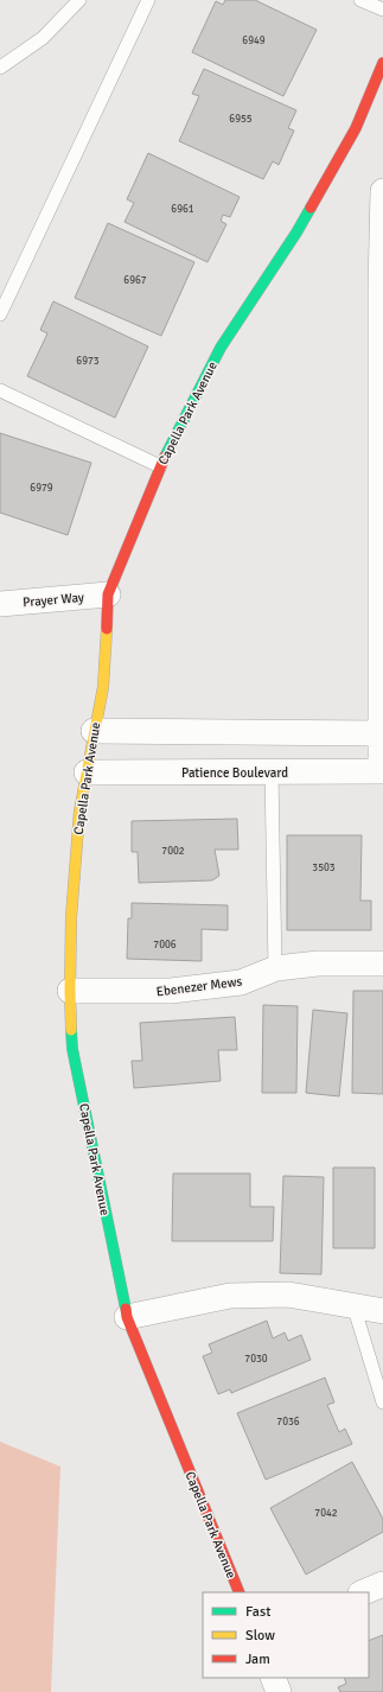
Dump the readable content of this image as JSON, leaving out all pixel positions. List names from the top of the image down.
{
  "streets": {
    "street": [
      "Capella Park Avenue",
      "Prayer Way",
      "Patience Boulevard",
      "Ebenezer Mews"
    ]
  },
  "crossings": [
    ["Capella Park Avenue", "Prayer Way"],
    ["Capella Park Avenue", "Patience Boulevard"],
    ["Capella Park Avenue", "Ebenezer Mews"]
  ],
  "house_numbers": [
    "6949",
    "6955",
    "6961",
    "6967",
    "6973",
    "6979",
    "7002",
    "3503",
    "7006",
    "7030",
    "7036",
    "7042"
  ],
  "legend": ["Fast", "Slow", "Jam"]
}
